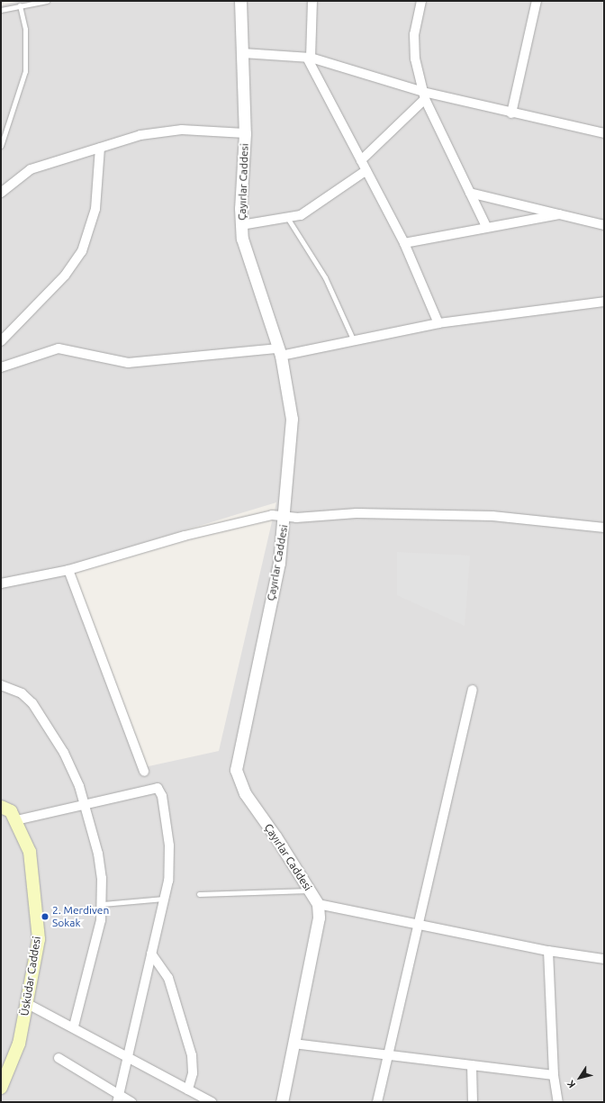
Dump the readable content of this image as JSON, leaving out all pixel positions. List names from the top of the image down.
{
  "streets": {
    "main road": ["Üsküdar Caddesi"],
    "street": ["Çayırlar Caddesi"]
  },
  "places": ["2. Merdiven Sokak"],
  "north": "bottom left"
}
